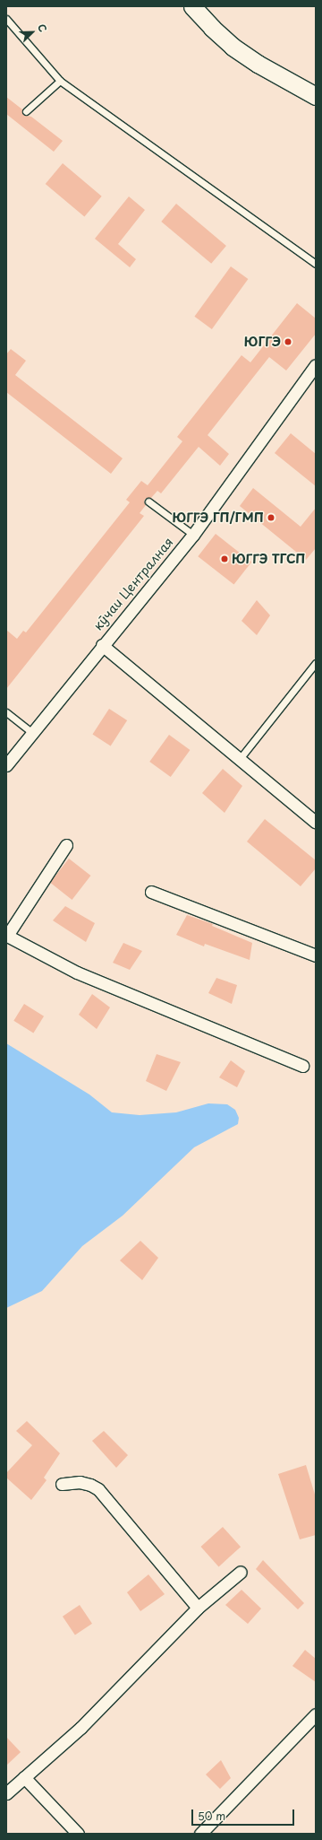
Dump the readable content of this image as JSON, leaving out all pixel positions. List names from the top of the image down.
{
  "streets": {
    "street": ["кӯчаи Централная"]
  },
  "places": ["ЮГГЭ", "ЮГГЭ ГП/ГМП", "ЮГГЭ ТГСП"],
  "scale_bar": "50 m",
  "north": "top right"
}
